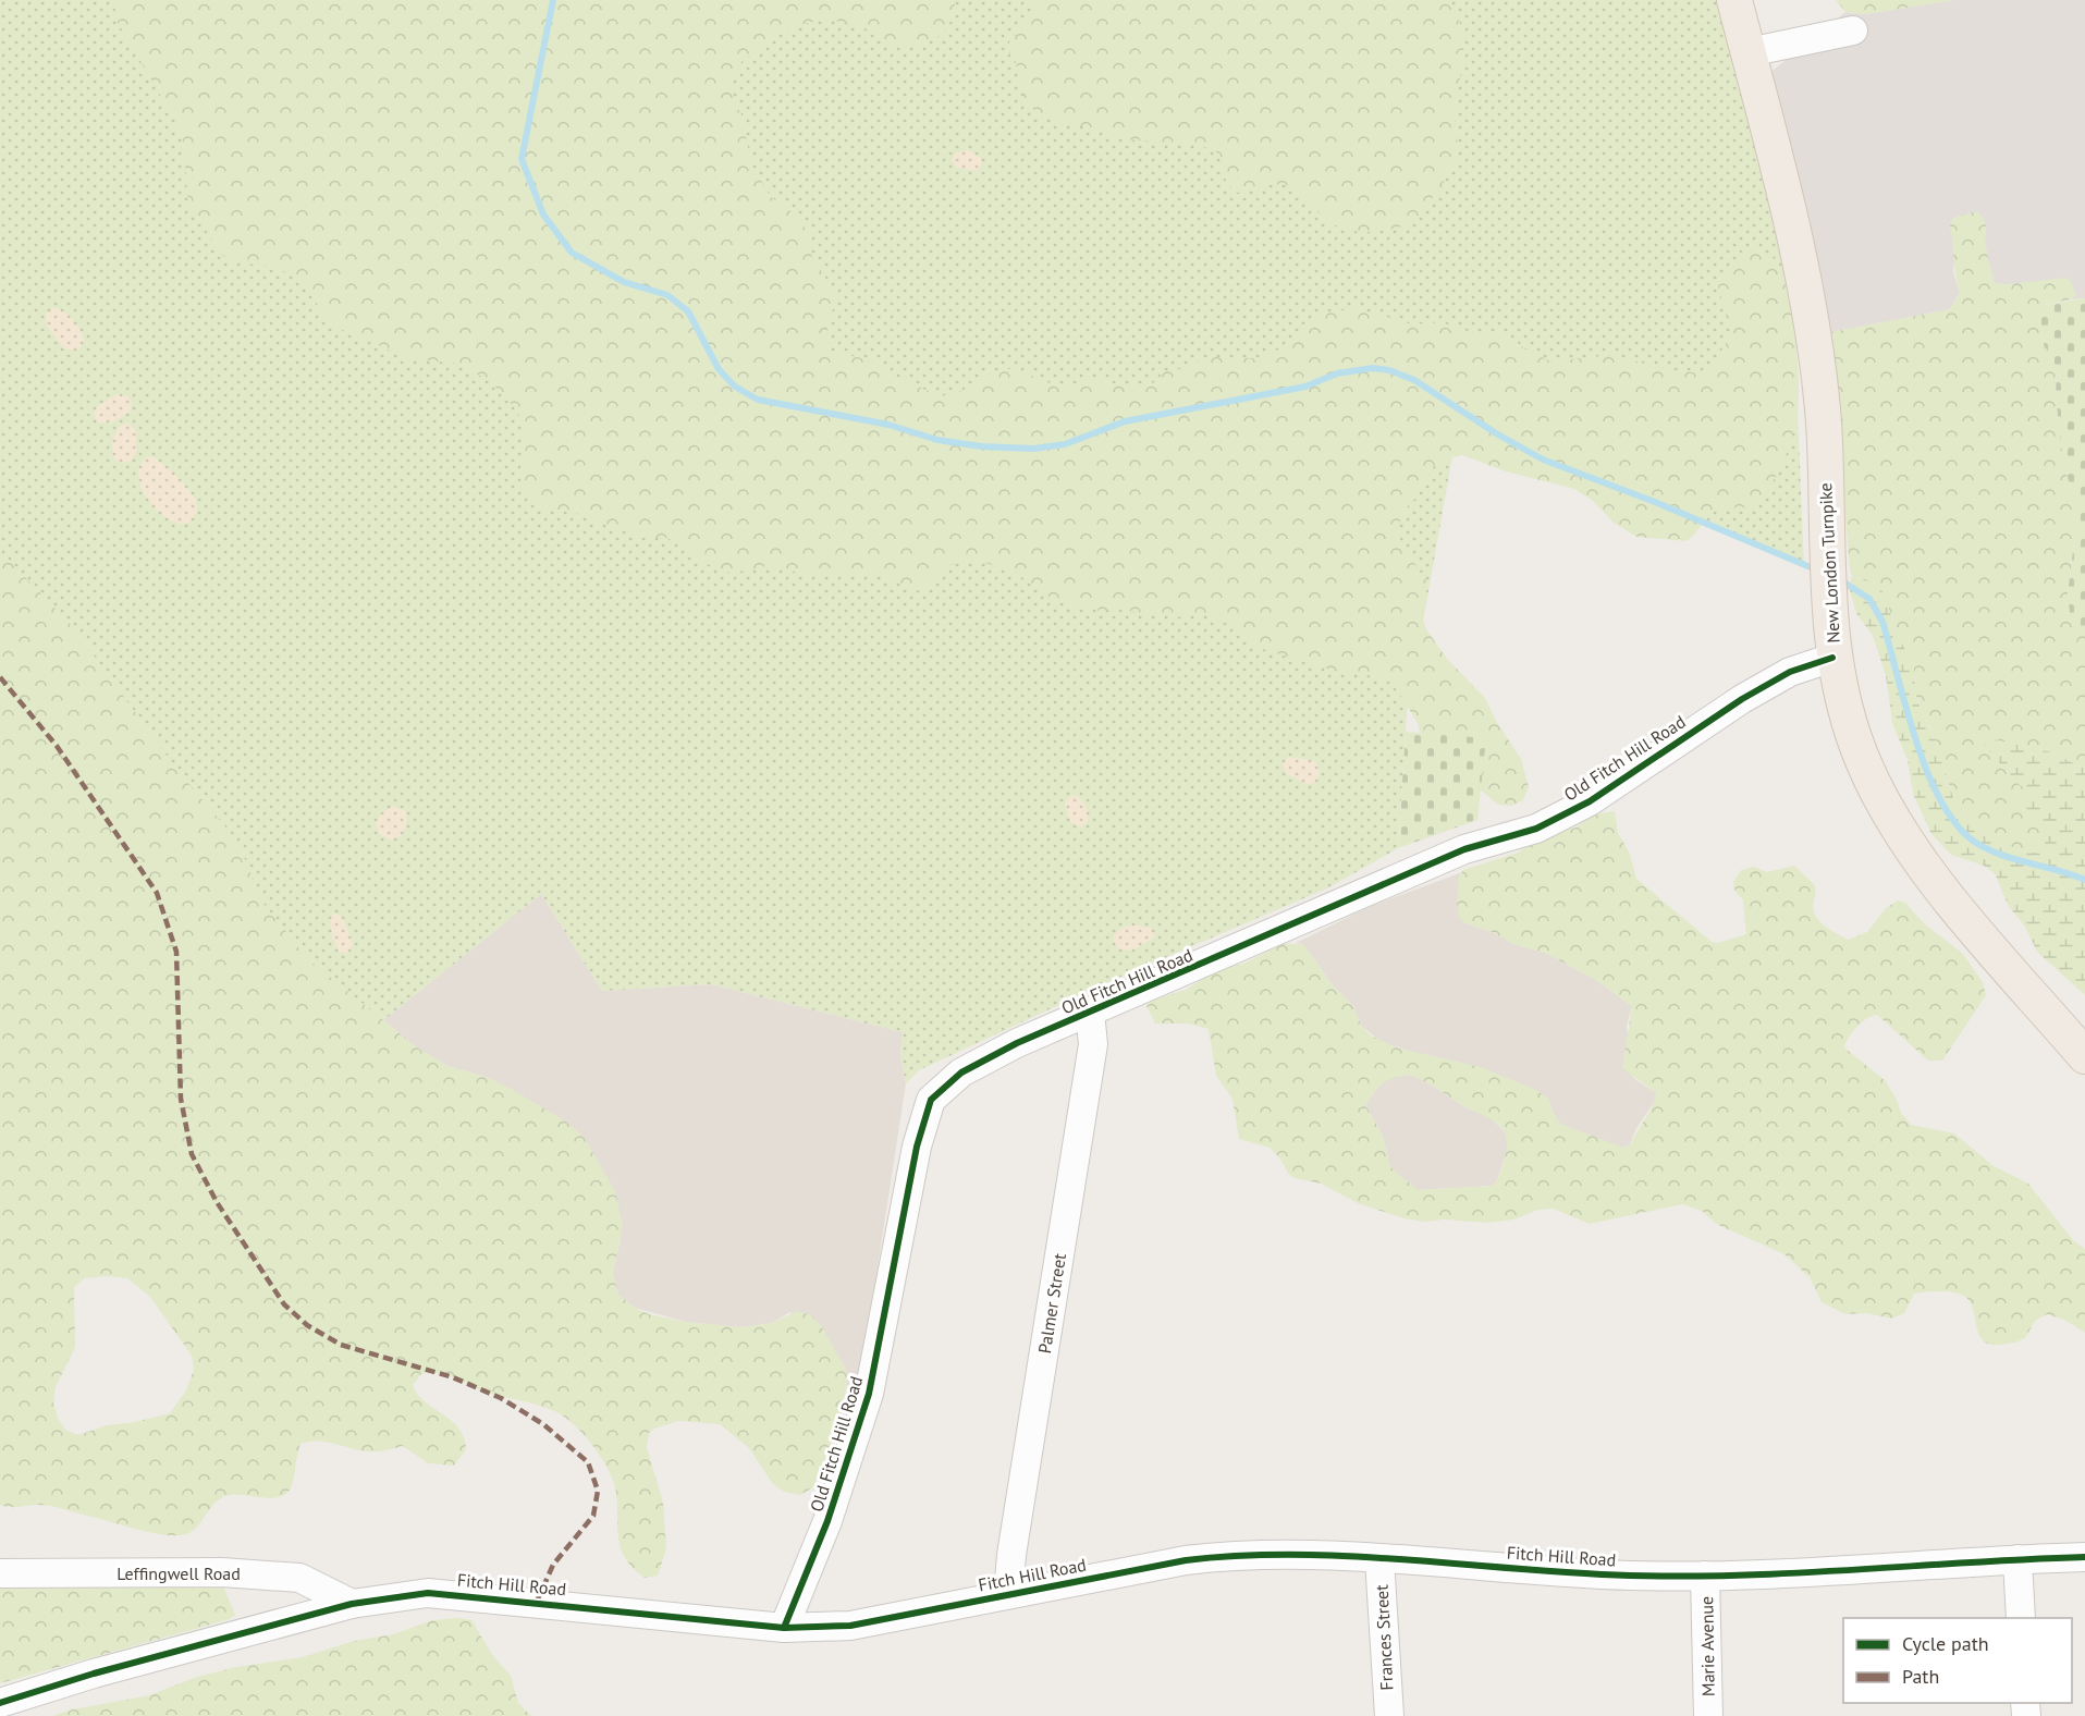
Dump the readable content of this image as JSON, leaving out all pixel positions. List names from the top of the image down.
{
  "streets": {
    "main road": ["New London Turnpike"],
    "street": [
      "Old Fitch Hill Road",
      "Palmer Street",
      "Fitch Hill Road",
      "Leffingwell Road",
      "Frances Street",
      "Marie Avenue"
    ]
  },
  "crossings": [
    ["New London Turnpike", "Old Fitch Hill Road"],
    ["Old Fitch Hill Road", "Palmer Street"],
    ["Old Fitch Hill Road", "Fitch Hill Road"],
    ["Palmer Street", "Fitch Hill Road"],
    ["Fitch Hill Road", "Leffingwell Road"],
    ["Fitch Hill Road", "Frances Street"],
    ["Fitch Hill Road", "Marie Avenue"]
  ],
  "legend": ["Cycle path", "Path"]
}
